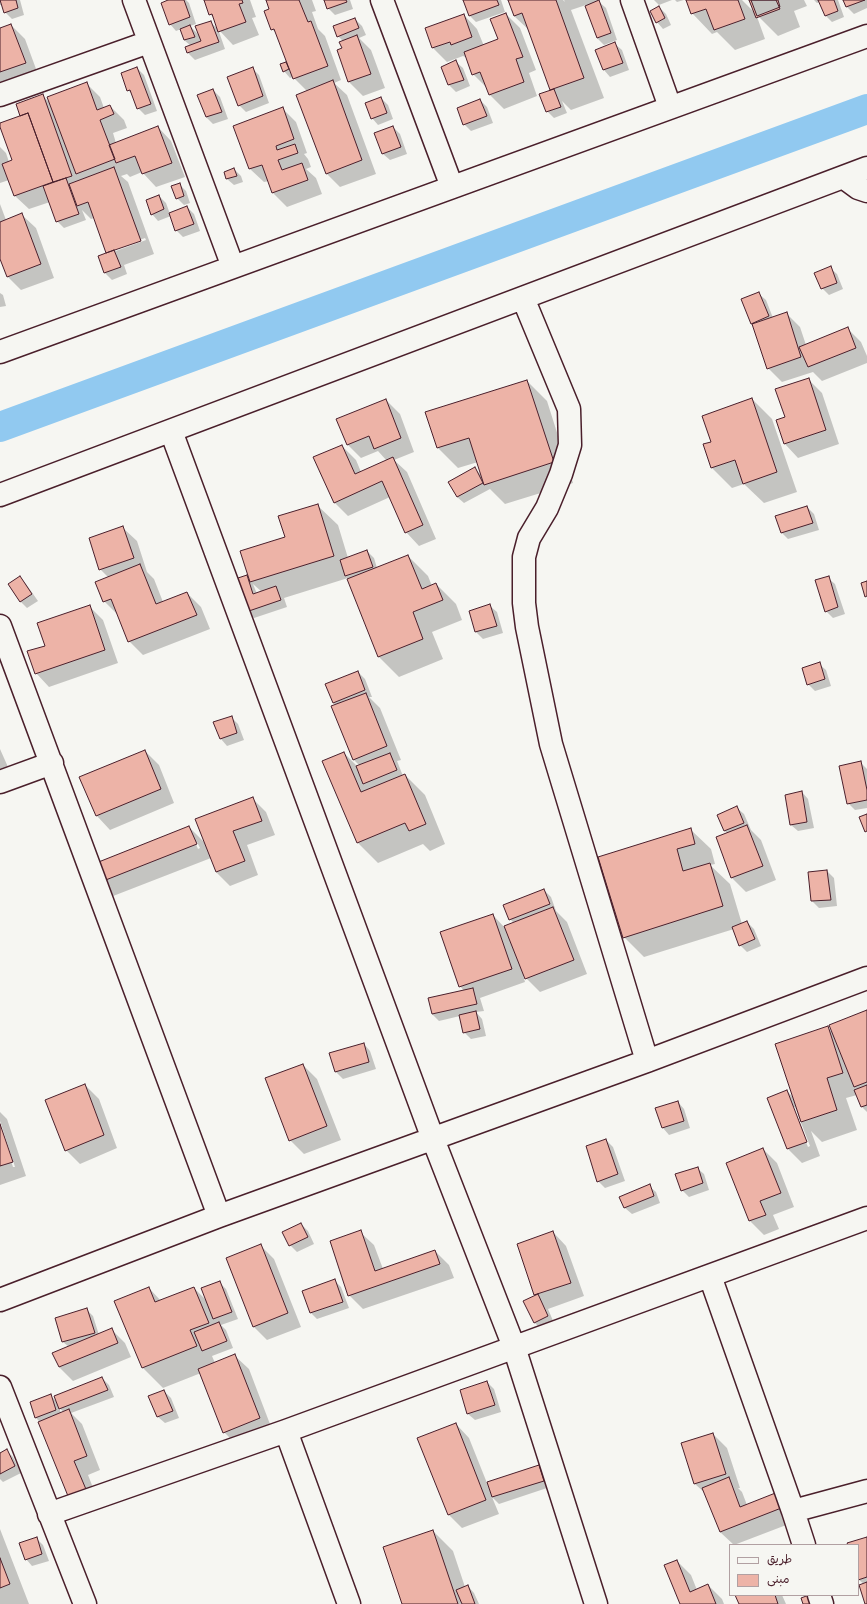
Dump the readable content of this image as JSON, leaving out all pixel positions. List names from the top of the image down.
{
  "legend": ["طريق", "مبنى"]
}
